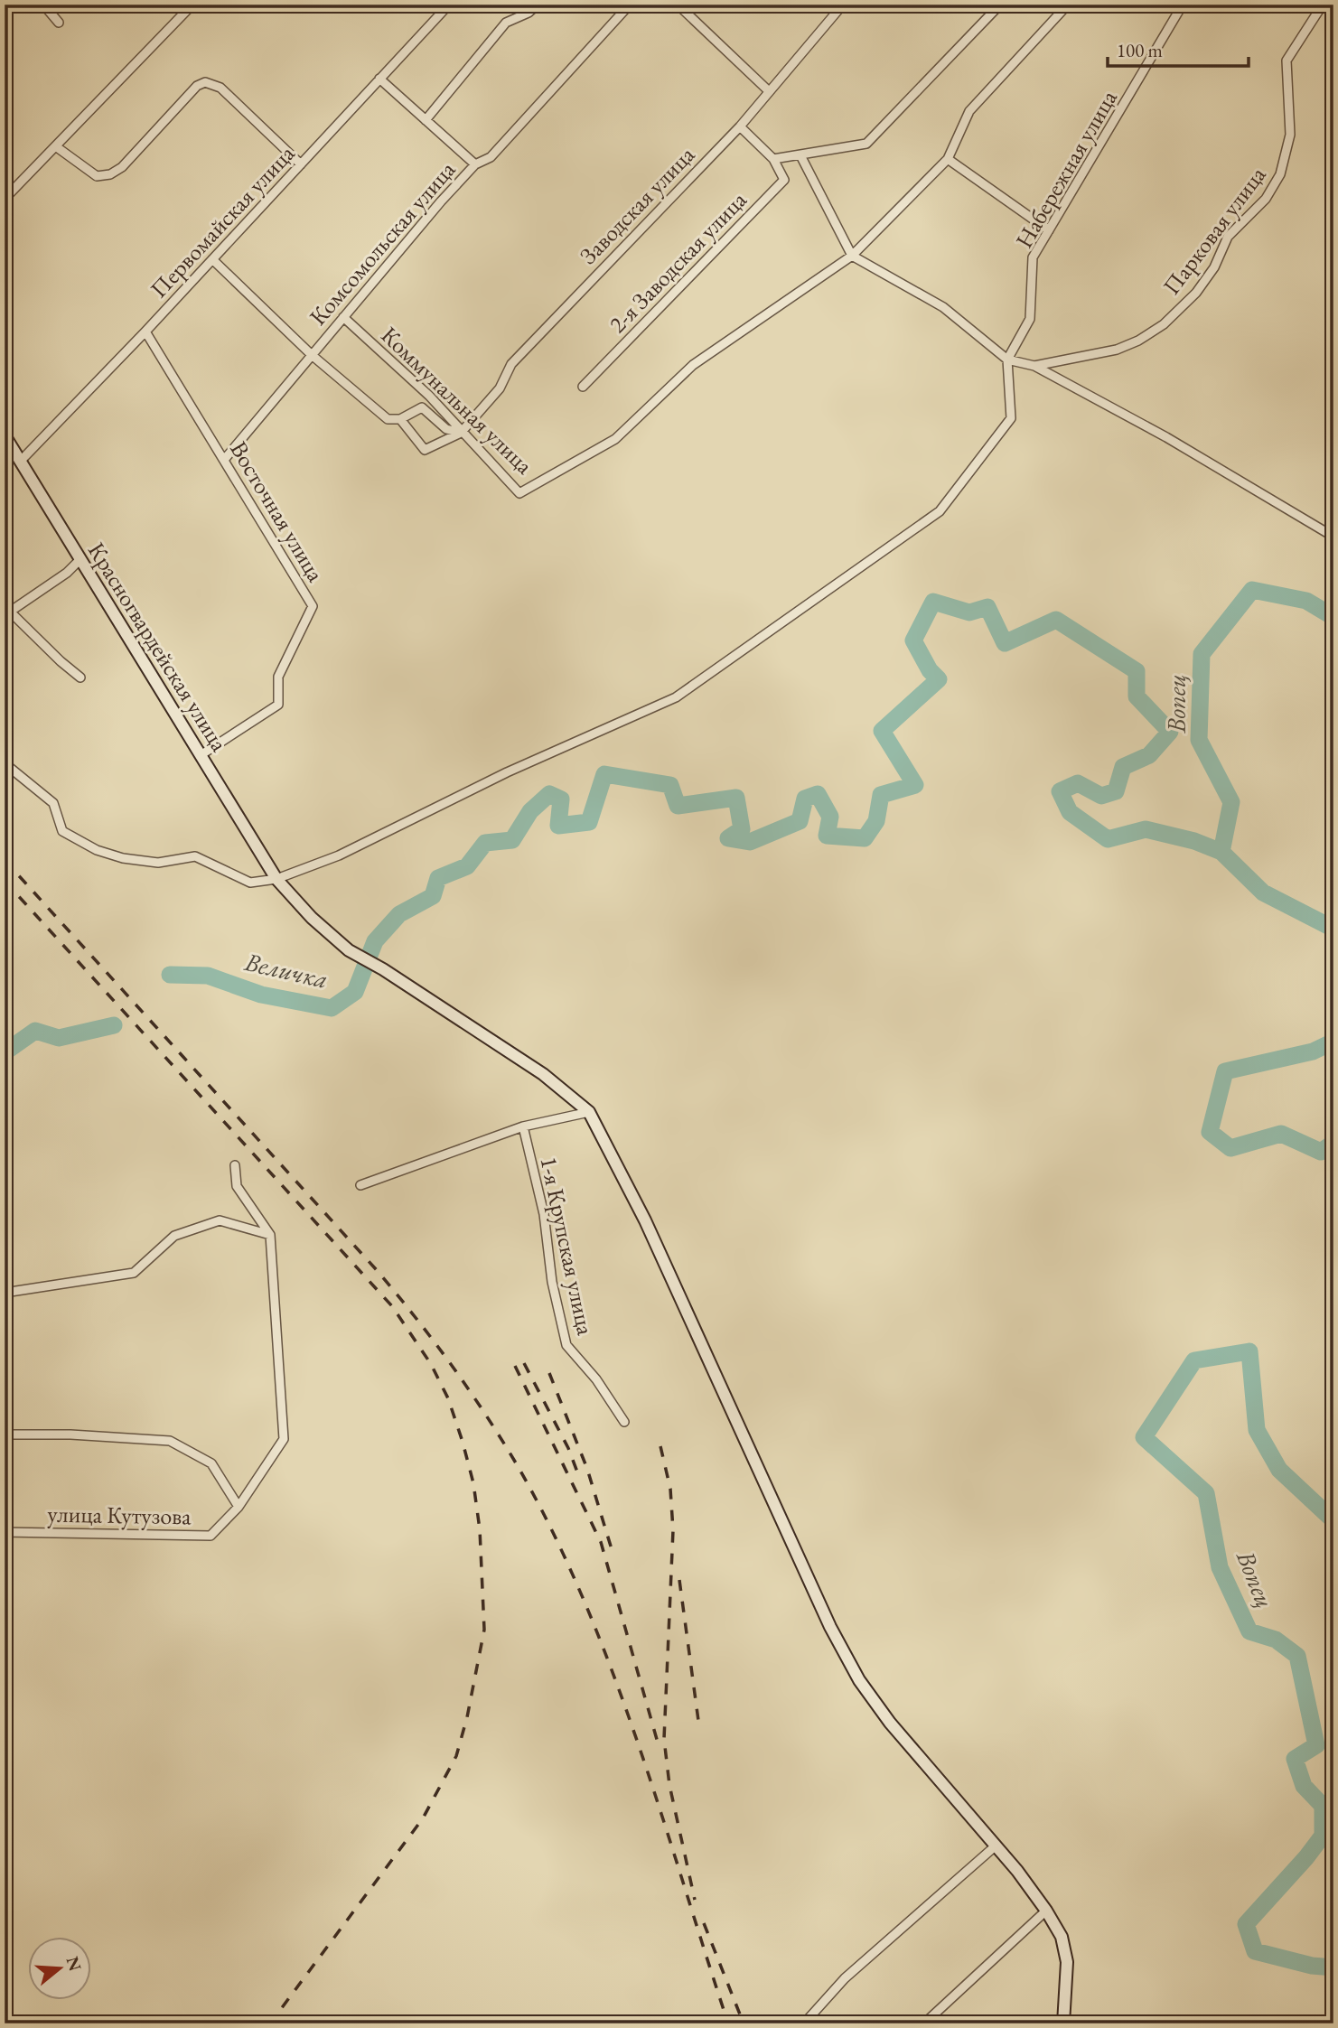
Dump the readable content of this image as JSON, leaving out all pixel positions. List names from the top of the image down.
{
  "streets": {
    "street": [
      "Набережная улица",
      "Заводская улица",
      "Первомайская улица",
      "Парковая улица",
      "Комсомольская улица",
      "2-я Заводская улица",
      "Коммунальная улица",
      "Восточная улица",
      "Красногвардейская улица",
      "1-я Крупская улица",
      "улица Кутузова"
    ]
  },
  "crossings": [
    ["Набережная улица", "Парковая улица"],
    ["Заводская улица", "Коммунальная улица"],
    ["Первомайская улица", "Восточная улица"],
    ["Первомайская улица", "Красногвардейская улица"],
    ["Парковая улица", "Коммунальная улица"],
    ["Комсомольская улица", "Коммунальная улица"],
    ["Комсомольская улица", "Восточная улица"],
    ["Восточная улица", "Красногвардейская улица"],
    ["Красногвардейская улица", "1-я Крупская улица"]
  ],
  "water": ["Вопец", "Величка"],
  "scale_bar": "100 m",
  "north": "right"
}
